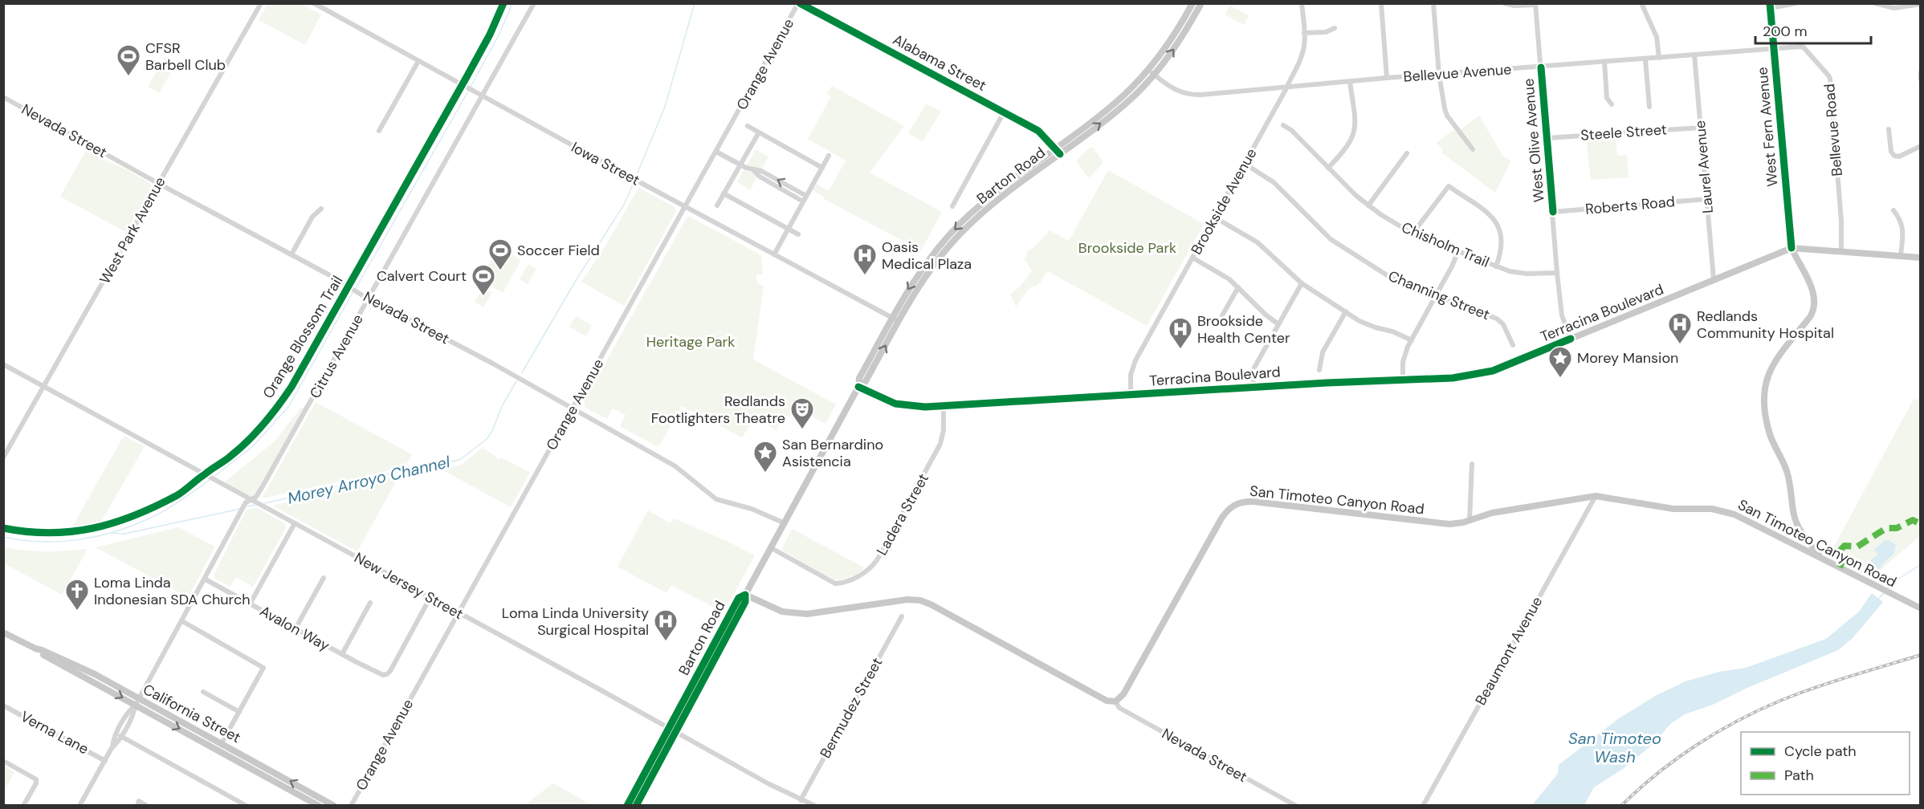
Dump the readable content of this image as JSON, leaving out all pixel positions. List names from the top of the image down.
{
  "streets": {
    "main road": [
      "Alabama Street",
      "West Fern Avenue",
      "Barton Road",
      "Terracina Boulevard",
      "San Timoteo Canyon Road",
      "California Street"
    ],
    "street": [
      "Orange Avenue",
      "Bellevue Avenue",
      "Bellevue Road",
      "Nevada Street",
      "Steele Street",
      "West Olive Avenue",
      "Iowa Street",
      "Laurel Avenue",
      "Brookside Avenue",
      "Roberts Road",
      "West Park Avenue",
      "Chisholm Trail",
      "Channing Street",
      "Citrus Avenue",
      "Ladera Street",
      "New Jersey Street",
      "Avalon Way",
      "Beaumont Avenue",
      "Bermudez Street",
      "Verna Lane"
    ],
    "cycle path": ["Orange Blossom Trail"]
  },
  "crossings": [
    ["Alabama Street", "Orange Avenue"],
    ["Alabama Street", "Barton Road"],
    ["Orange Avenue", "Nevada Street"],
    ["Orange Avenue", "Iowa Street"],
    ["Orange Avenue", "New Jersey Street"],
    ["Bellevue Avenue", "West Fern Avenue"],
    ["Bellevue Avenue", "Bellevue Road"],
    ["Bellevue Avenue", "West Olive Avenue"],
    ["Bellevue Avenue", "Laurel Avenue"],
    ["Bellevue Avenue", "Barton Road"],
    ["Bellevue Avenue", "Brookside Avenue"],
    ["West Fern Avenue", "Bellevue Road"],
    ["West Fern Avenue", "Terracina Boulevard"],
    ["West Fern Avenue", "San Timoteo Canyon Road"],
    ["Bellevue Road", "Terracina Boulevard"],
    ["Nevada Street", "Barton Road"],
    ["Nevada Street", "West Park Avenue"],
    ["Nevada Street", "Citrus Avenue"],
    ["Nevada Street", "San Timoteo Canyon Road"],
    ["Steele Street", "West Olive Avenue"],
    ["Steele Street", "Laurel Avenue"],
    ["West Olive Avenue", "Roberts Road"],
    ["West Olive Avenue", "Chisholm Trail"],
    ["West Olive Avenue", "Terracina Boulevard"],
    ["Iowa Street", "Barton Road"],
    ["Iowa Street", "Citrus Avenue"],
    ["Laurel Avenue", "Roberts Road"],
    ["Laurel Avenue", "Terracina Boulevard"],
    ["Barton Road", "Terracina Boulevard"],
    ["Barton Road", "Ladera Street"],
    ["Barton Road", "New Jersey Street"],
    ["Brookside Avenue", "Channing Street"],
    ["Brookside Avenue", "Terracina Boulevard"],
    ["West Park Avenue", "New Jersey Street"],
    ["Terracina Boulevard", "Ladera Street"],
    ["Citrus Avenue", "New Jersey Street"],
    ["Citrus Avenue", "Avalon Way"],
    ["Citrus Avenue", "California Street"],
    ["Citrus Avenue", "Verna Lane"],
    ["San Timoteo Canyon Road", "Beaumont Avenue"],
    ["New Jersey Street", "Avalon Way"],
    ["New Jersey Street", "Bermudez Street"]
  ],
  "water": ["Morey Arroyo Channel", "San Timoteo Wash"],
  "parks": ["Brookside Park", "Heritage Park"],
  "places": {
    "sports": ["CFSR Barbell Club", "Soccer Field", "Calvert Court"],
    "hospital": [
      "Oasis Medical Plaza",
      "Redlands Community Hospital",
      "Brookside Health Center",
      "Loma Linda University Surgical Hospital"
    ],
    "place": ["Morey Mansion", "San Bernardino Asistencia"],
    "theatre": ["Redlands Footlighters Theatre"],
    "church": ["Loma Linda Indonesian SDA Church"]
  },
  "legend": ["Cycle path", "Path"],
  "scale_bar": "200 m"
}
